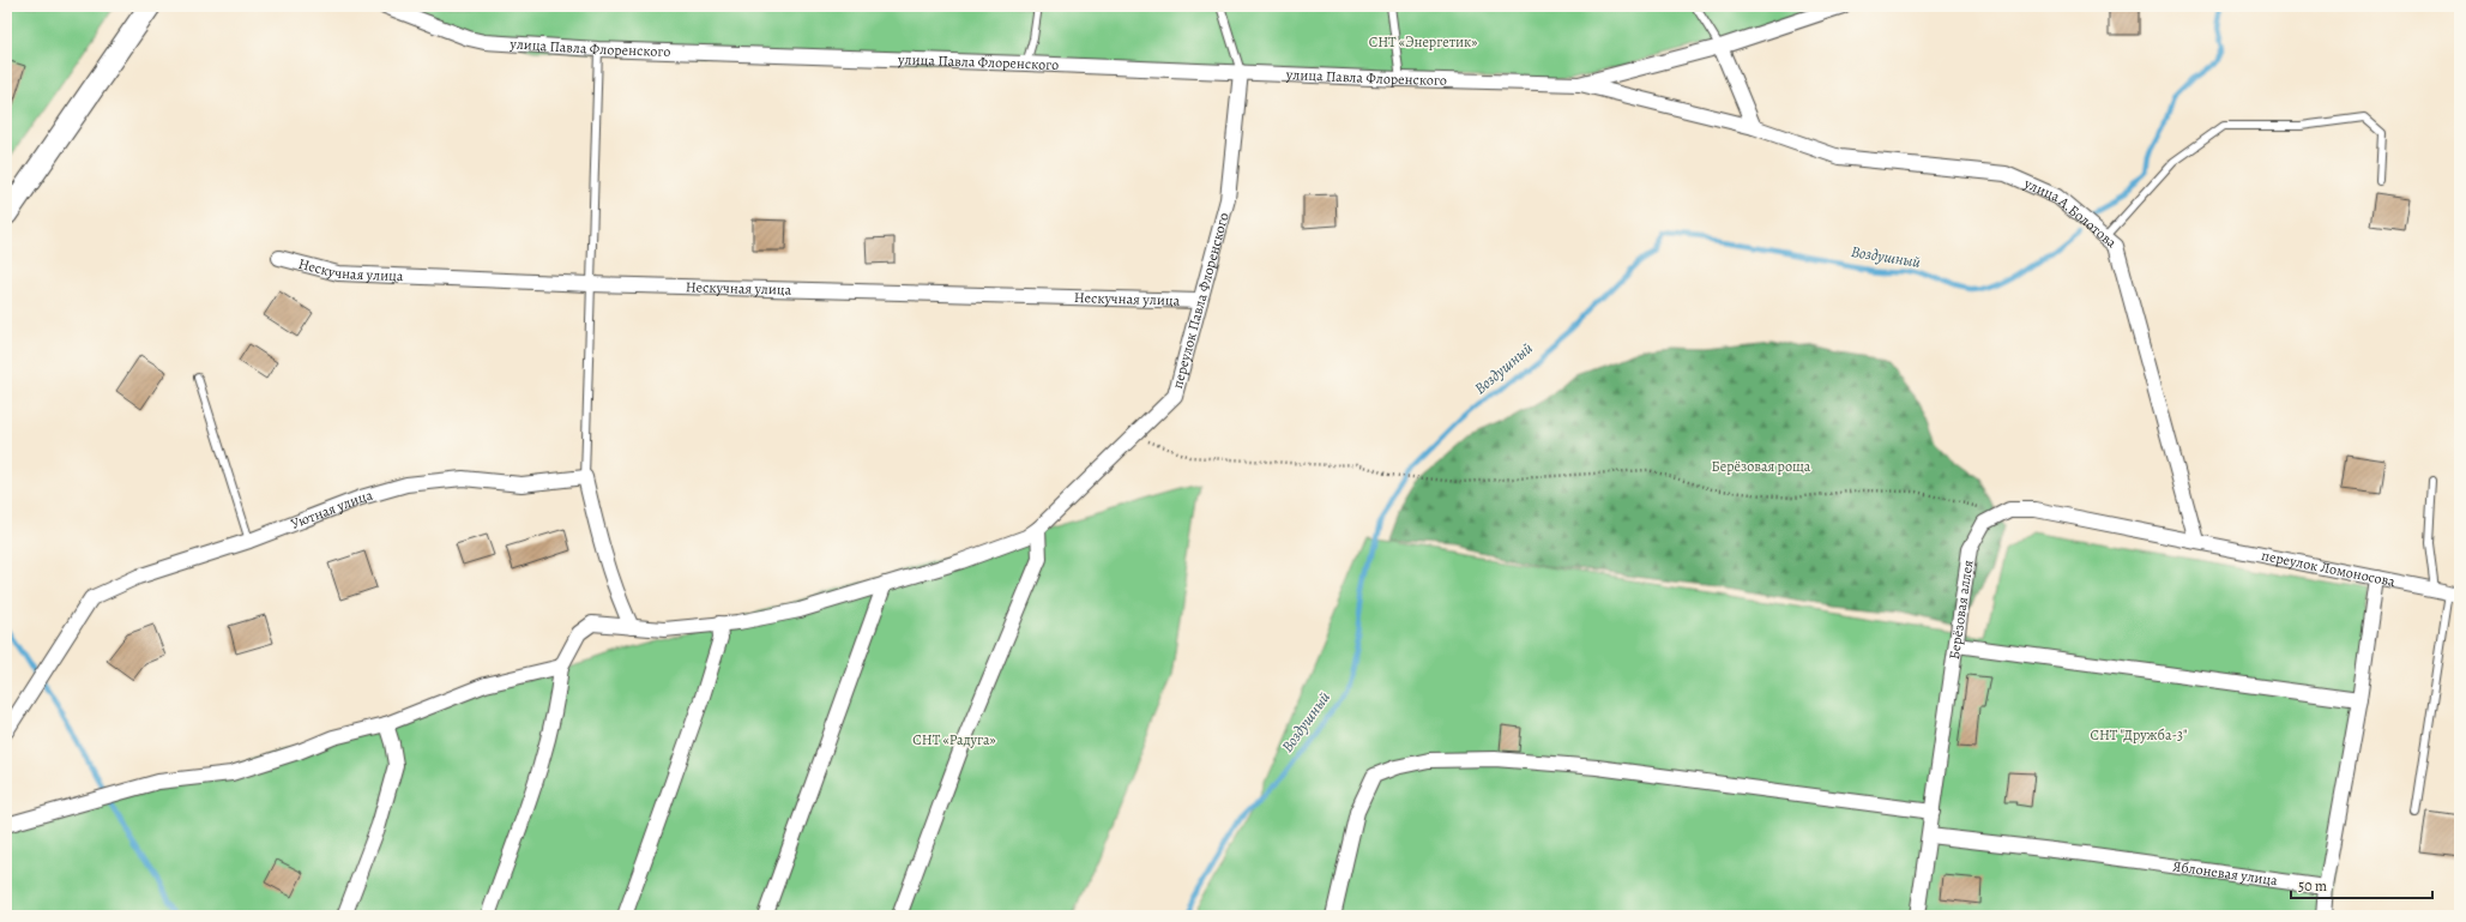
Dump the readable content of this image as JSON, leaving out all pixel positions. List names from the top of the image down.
{
  "streets": {
    "street": [
      "улица Павла Флоренского",
      "улица А.Болотова",
      "Нескучная улица",
      "переулок Павла Флоренского",
      "Уютная улица",
      "переулок Ломоносова",
      "Берёзовая аллея",
      "Яблоневая улица"
    ]
  },
  "crossings": [
    ["улица Павла Флоренского", "улица А.Болотова"],
    ["улица Павла Флоренского", "переулок Павла Флоренского"],
    ["улица А.Болотова", "переулок Ломоносова"],
    ["улица А.Болотова", "Берёзовая аллея"],
    ["Нескучная улица", "переулок Павла Флоренского"],
    ["переулок Ломоносова", "Берёзовая аллея"],
    ["Берёзовая аллея", "Яблоневая улица"]
  ],
  "water": ["Воздушный"],
  "parks": [
    "СНТ «Энергетик»",
    "Берёзовая роща",
    "СНТ \"Дружба-3\"",
    "СНТ «Радуга»"
  ],
  "scale_bar": "50 m"
}
